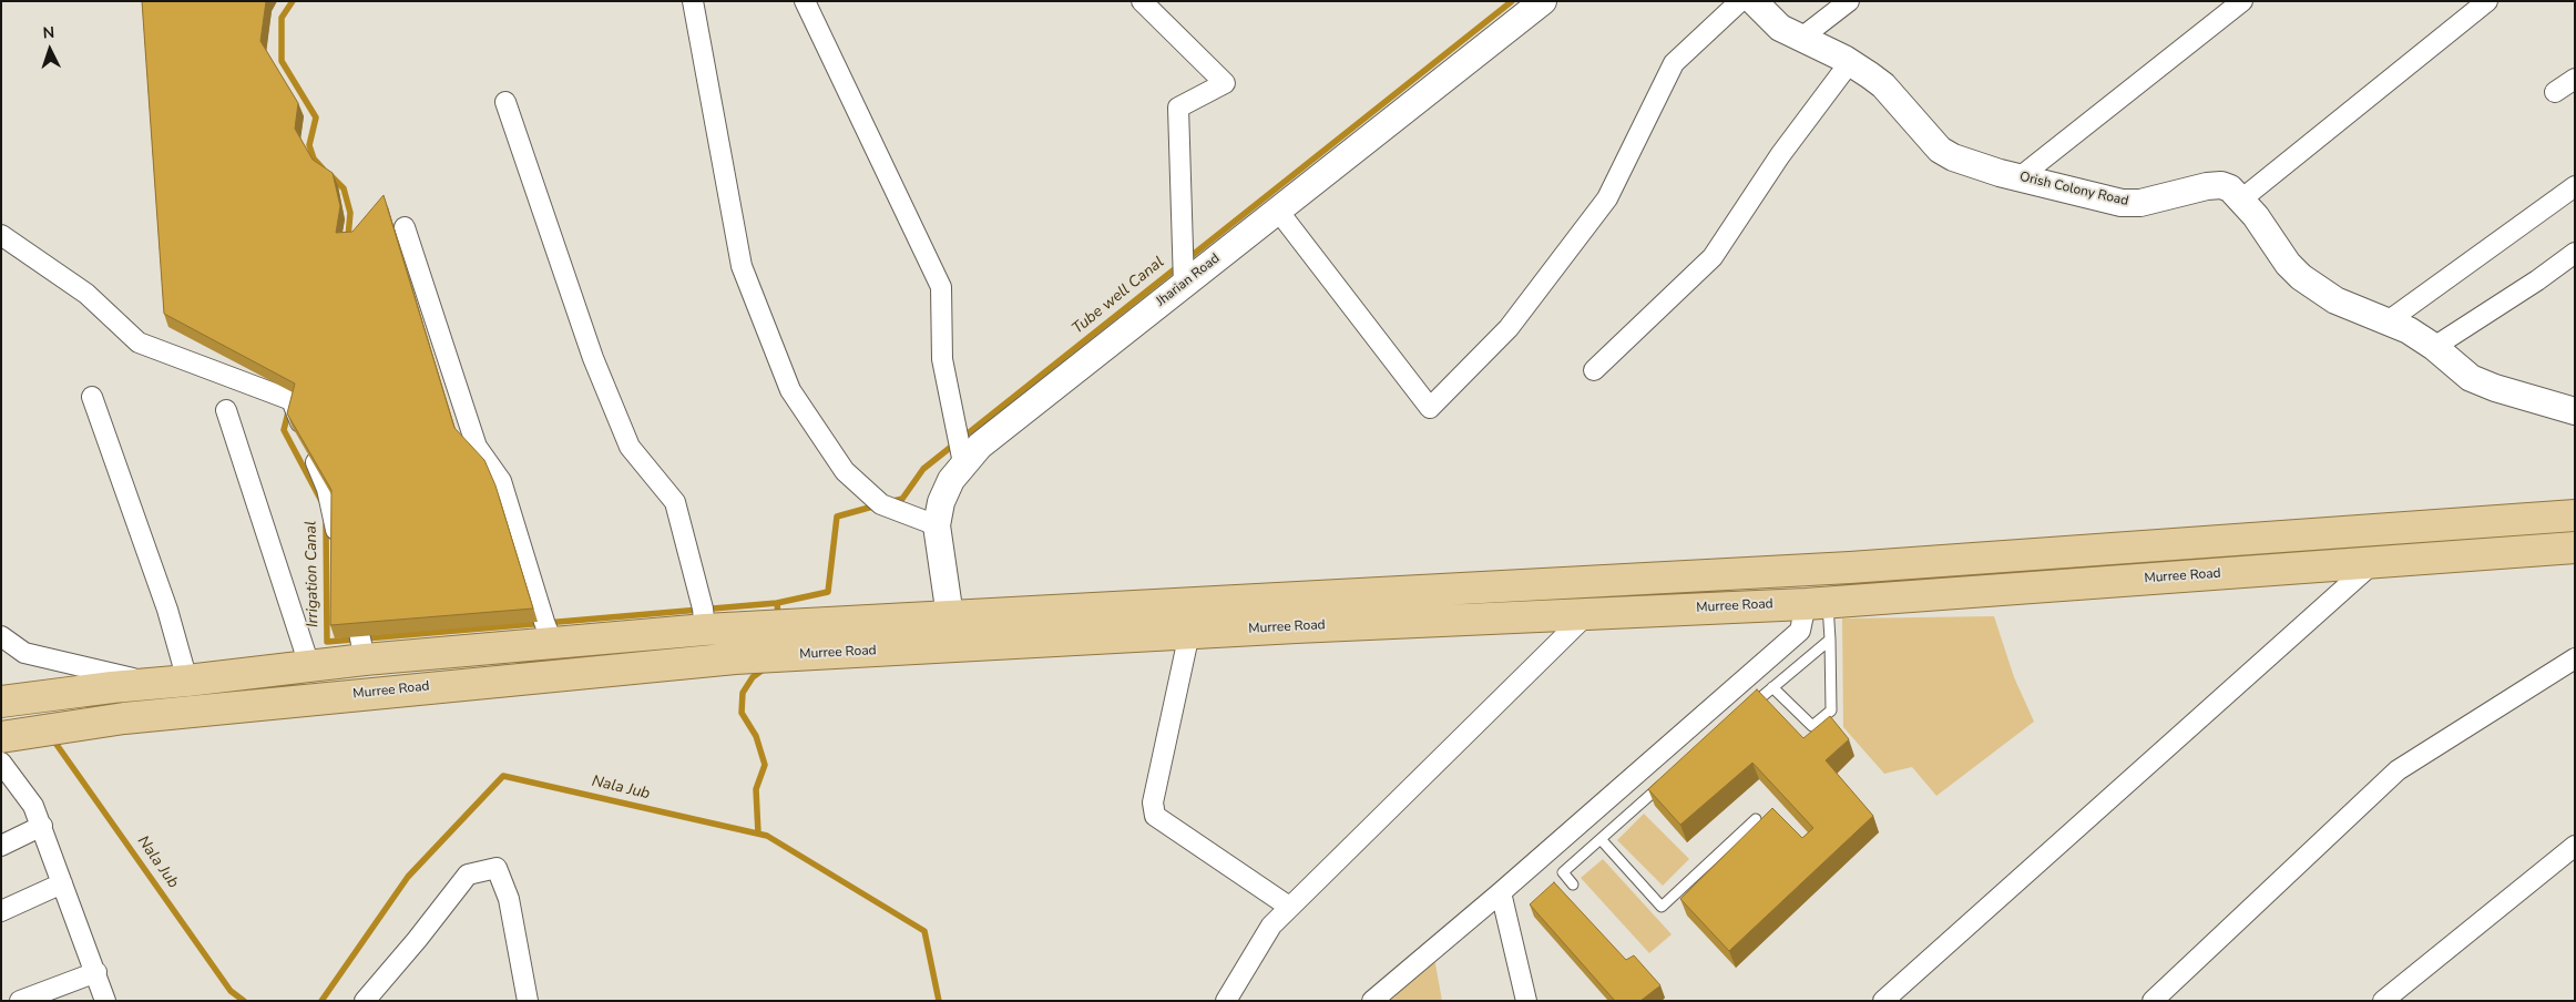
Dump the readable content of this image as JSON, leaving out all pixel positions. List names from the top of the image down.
{
  "streets": {
    "main road": ["Murree Road"],
    "street": ["Orish Colony Road", "Jharian Road"]
  },
  "crossings": [
    ["Jharian Road", "Murree Road"]
  ],
  "water": ["Tube well Canal", "Irrigation Canal", "Nala Jub"],
  "north": "top"
}
